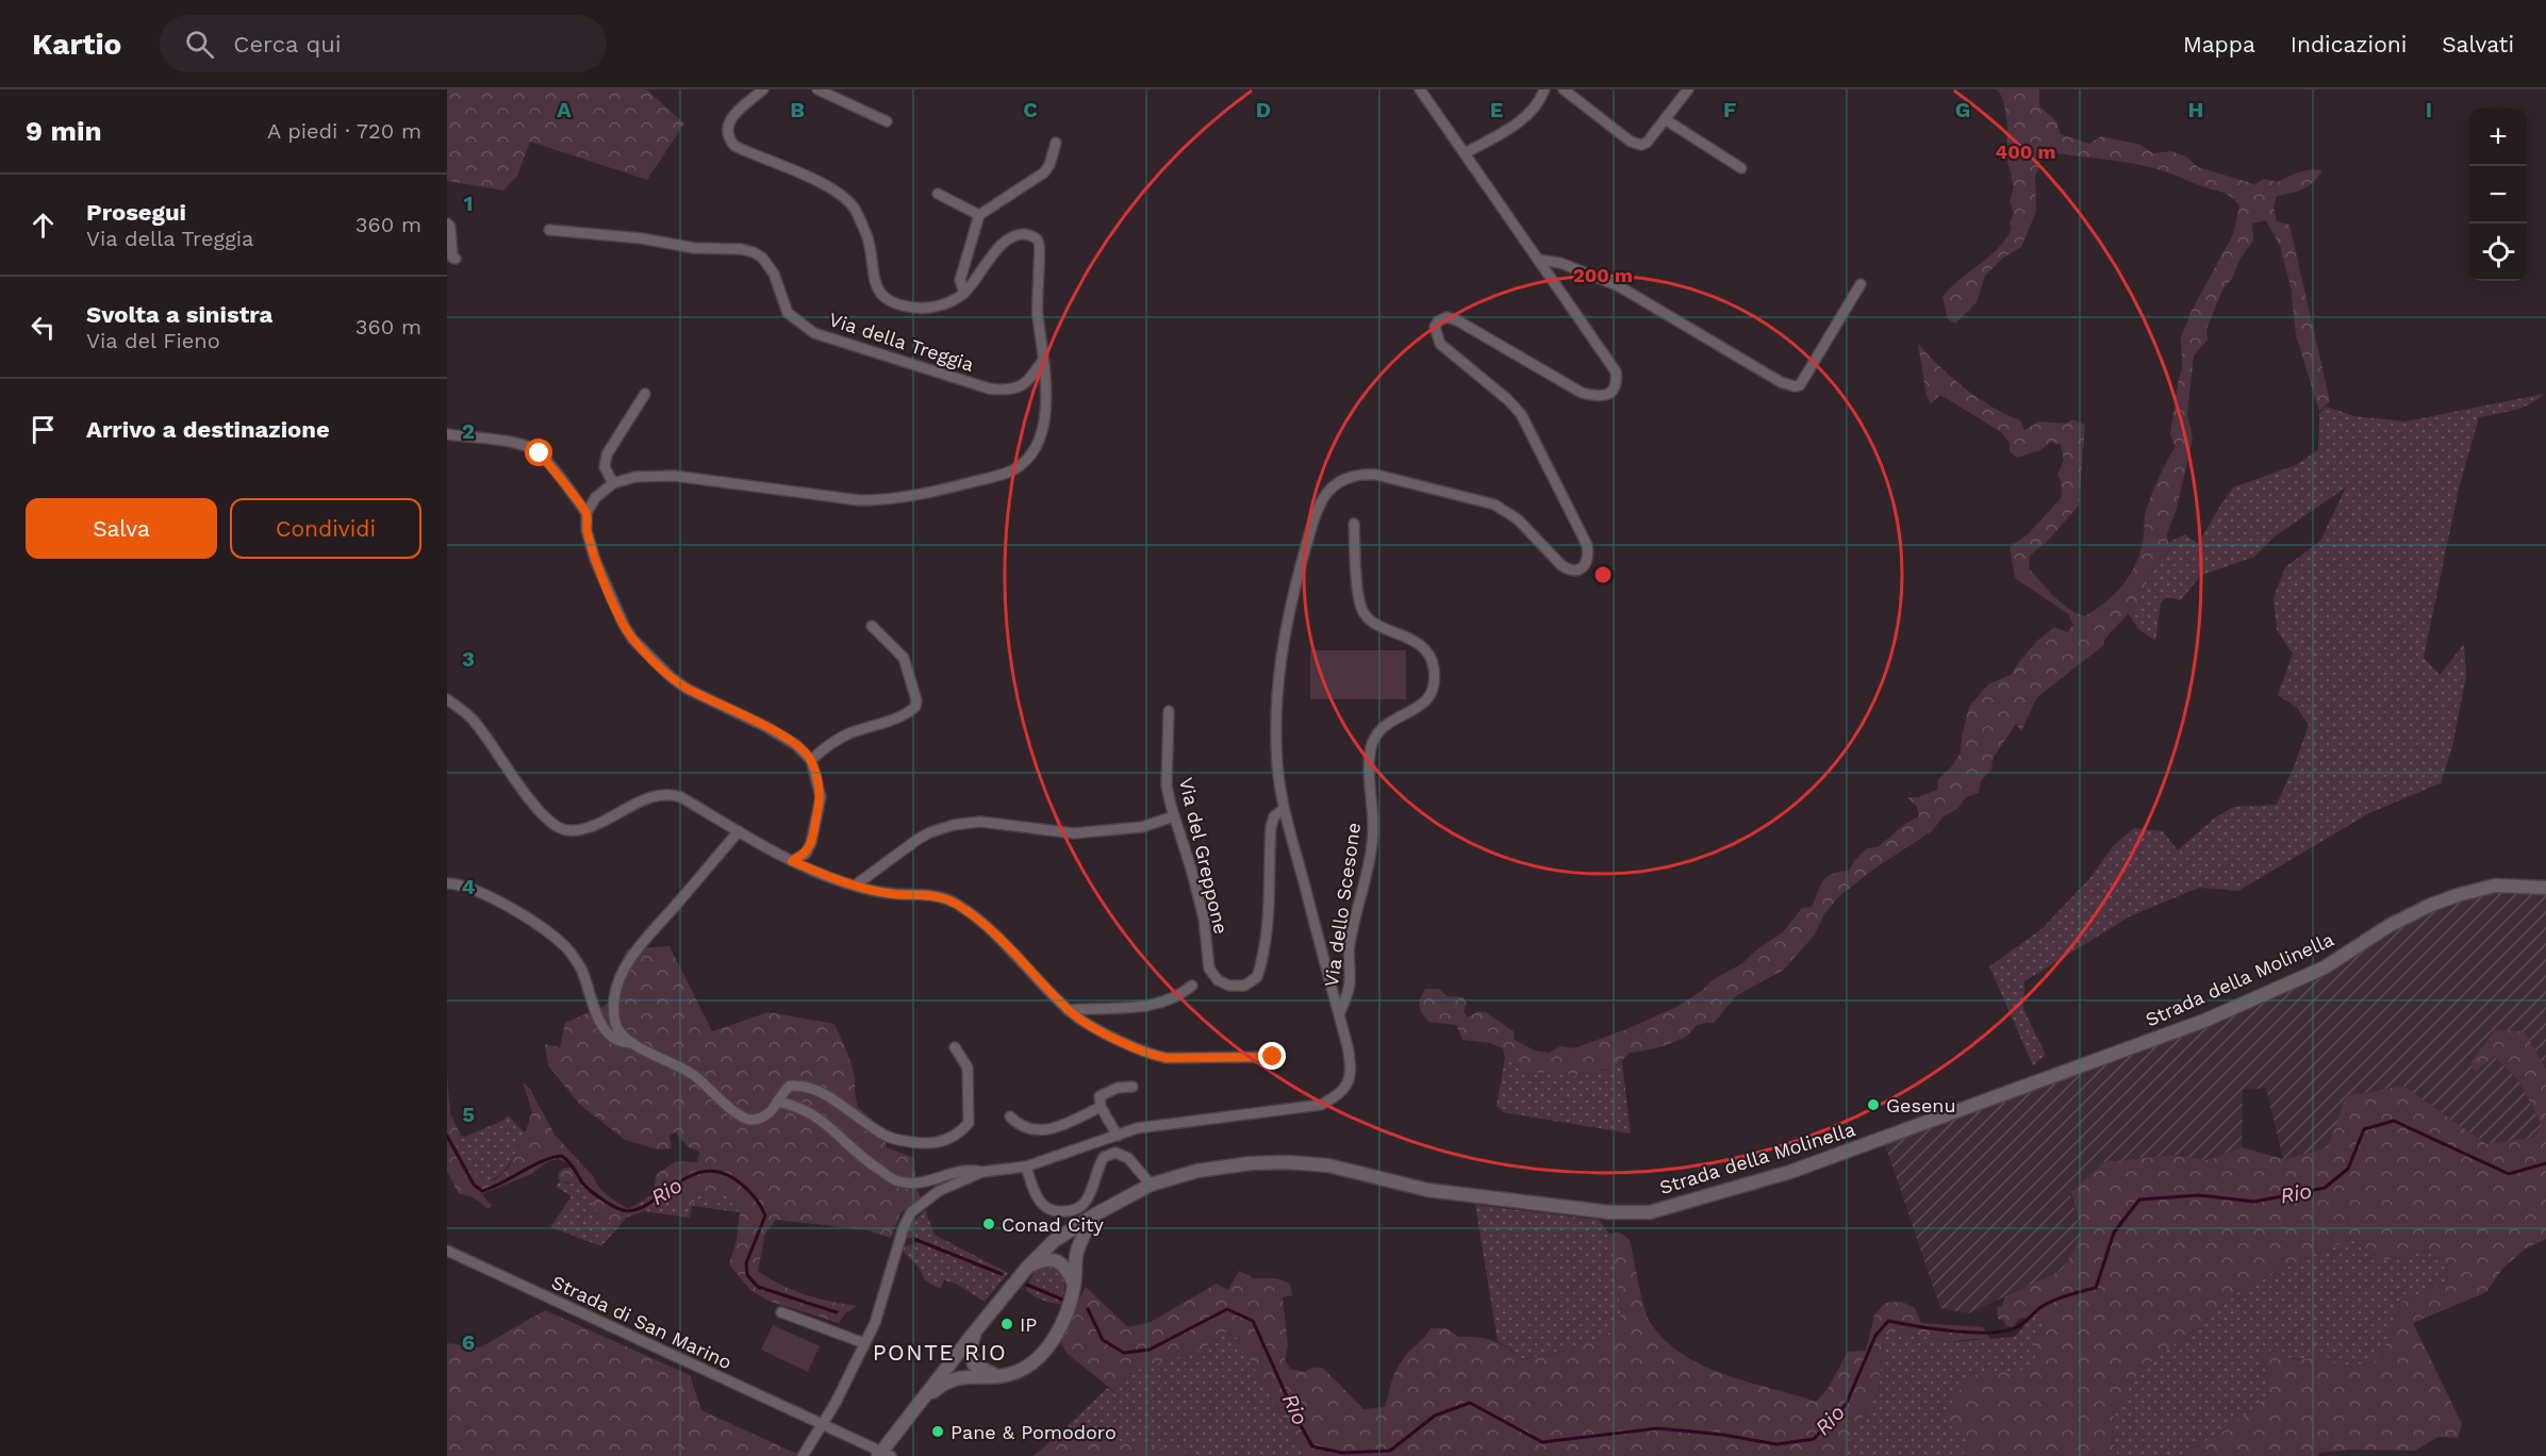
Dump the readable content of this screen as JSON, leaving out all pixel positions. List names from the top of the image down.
{
  "streets": {
    "main road": ["Strada della Molinella"],
    "street": [
      "Via della Treggia",
      "Via del Greppone",
      "Via dello Scesone",
      "Strada di San Marino"
    ]
  },
  "districts": ["PONTE RIO"],
  "water": ["Rio"],
  "places": [
    "Gesenu",
    "Conad City",
    "IP",
    "Pane & Pomodoro"
  ],
  "page": {
    "header": "Kartio",
    "search": "Cerca qui",
    "nav": ["Mappa", "Indicazioni", "Salvati"],
    "heading": ["9 min", "A piedi · 720 m"],
    "map_buttons": ["+", "−"],
    "list": [
      ["Prosegui", "Via della Treggia", "360 m"],
      ["Svolta a sinistra", "Via del Fieno", "360 m"],
      "Arrivo a destinazione"
    ],
    "buttons": ["Salva", "Condividi"]
  },
  "grid": {
    "columns": [
      "A",
      "B",
      "C",
      "D",
      "E",
      "F",
      "G",
      "H",
      "I"
    ],
    "rows": [
      "1",
      "2",
      "3",
      "4",
      "5",
      "6"
    ]
  },
  "rings": ["400 m", "200 m"]
}
